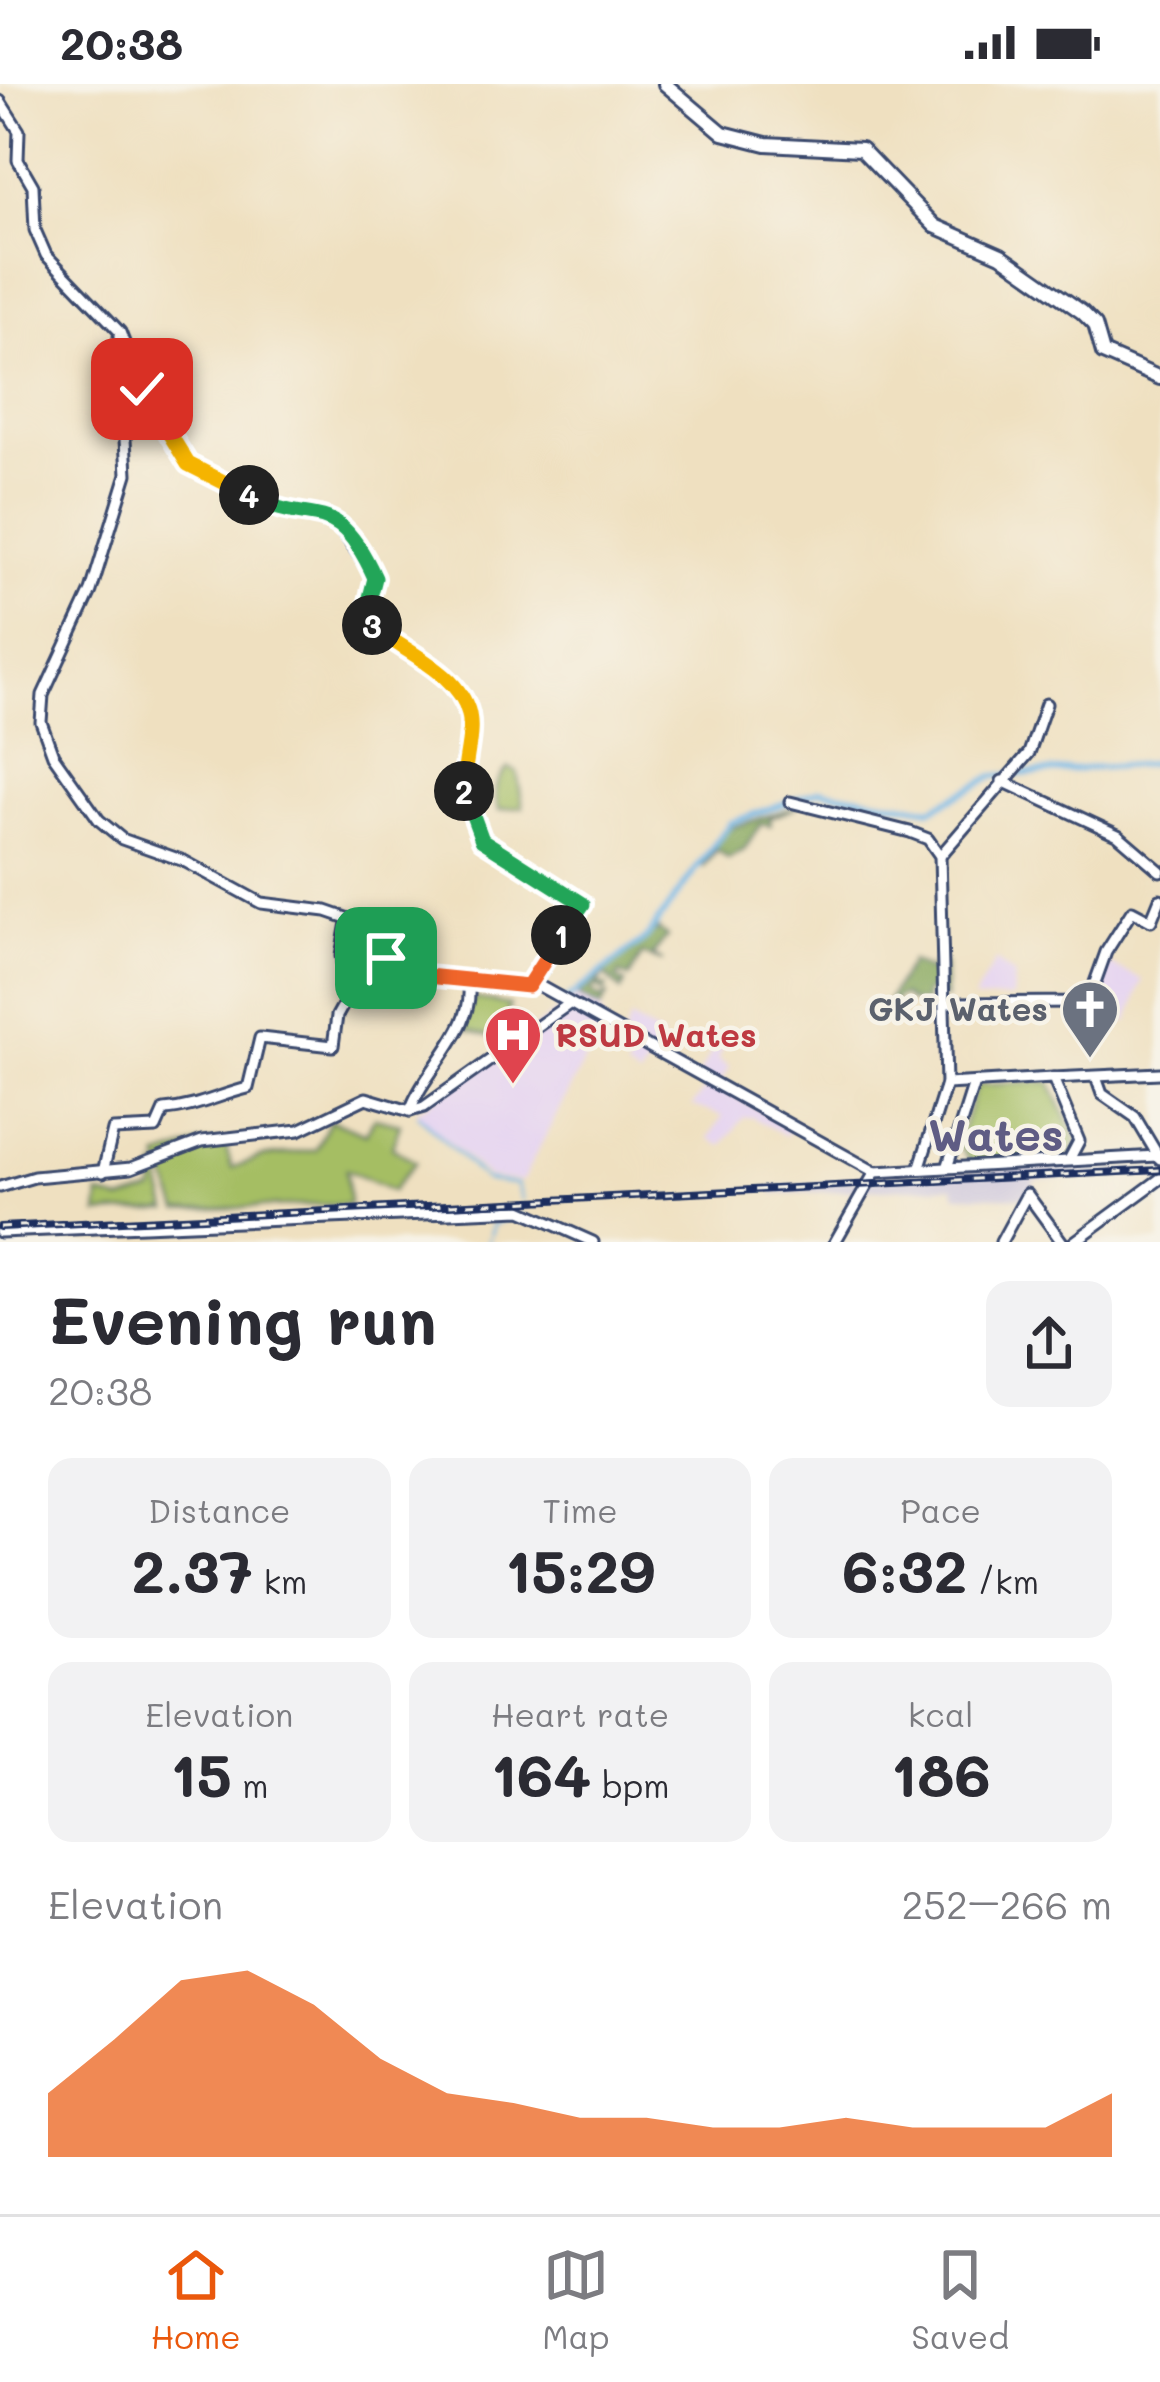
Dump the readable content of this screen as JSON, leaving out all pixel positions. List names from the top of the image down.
{
  "districts": ["Wates"],
  "places": {
    "church": ["GKJ Wates"],
    "hospital": ["RSUD Wates"]
  },
  "page": {
    "status": "20:38",
    "pins": [
      "4",
      "3",
      "2",
      "1"
    ],
    "heading": ["Evening run", "20:38"],
    "stats": [
      ["Distance", "2.37 km"],
      ["Time", "15:29"],
      ["Pace", "6:32 /km"],
      ["Elevation", "15 m"],
      ["Heart rate", "164 bpm"],
      ["kcal", "186"]
    ],
    "chart": ["Elevation", "252–266 m"],
    "tabs": ["Home", "Map", "Saved"]
  }
}
